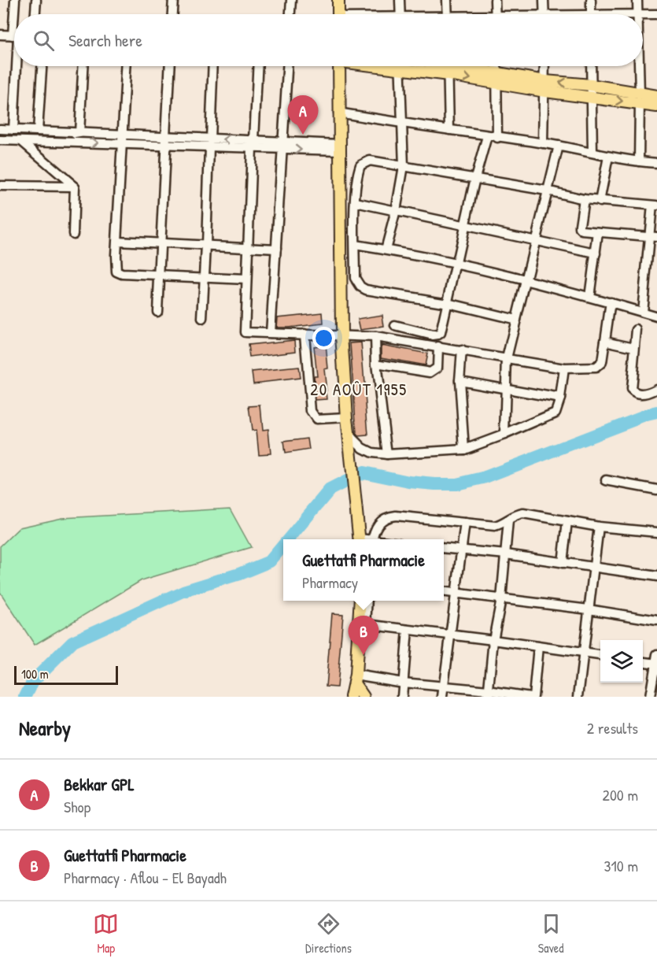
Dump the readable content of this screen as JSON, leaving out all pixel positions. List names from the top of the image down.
{
  "districts": ["20 AOÛT 1955"],
  "scale_bar": "100 m",
  "page": {
    "search": "Search here",
    "pins": ["A", "B"],
    "popup": ["Guettatfi Pharmacie", "Pharmacy"],
    "scale": "100 m",
    "heading": ["Nearby", "2 results"],
    "list": [
      {
        "mark": "A",
        "name": "Bekkar GPL",
        "note": "Shop",
        "value": "200 m"
      },
      {
        "mark": "B",
        "name": "Guettatfi Pharmacie",
        "note": "Pharmacy · Aflou - El Bayadh",
        "value": "310 m"
      }
    ],
    "nav": ["Map", "Directions", "Saved"]
  }
}
